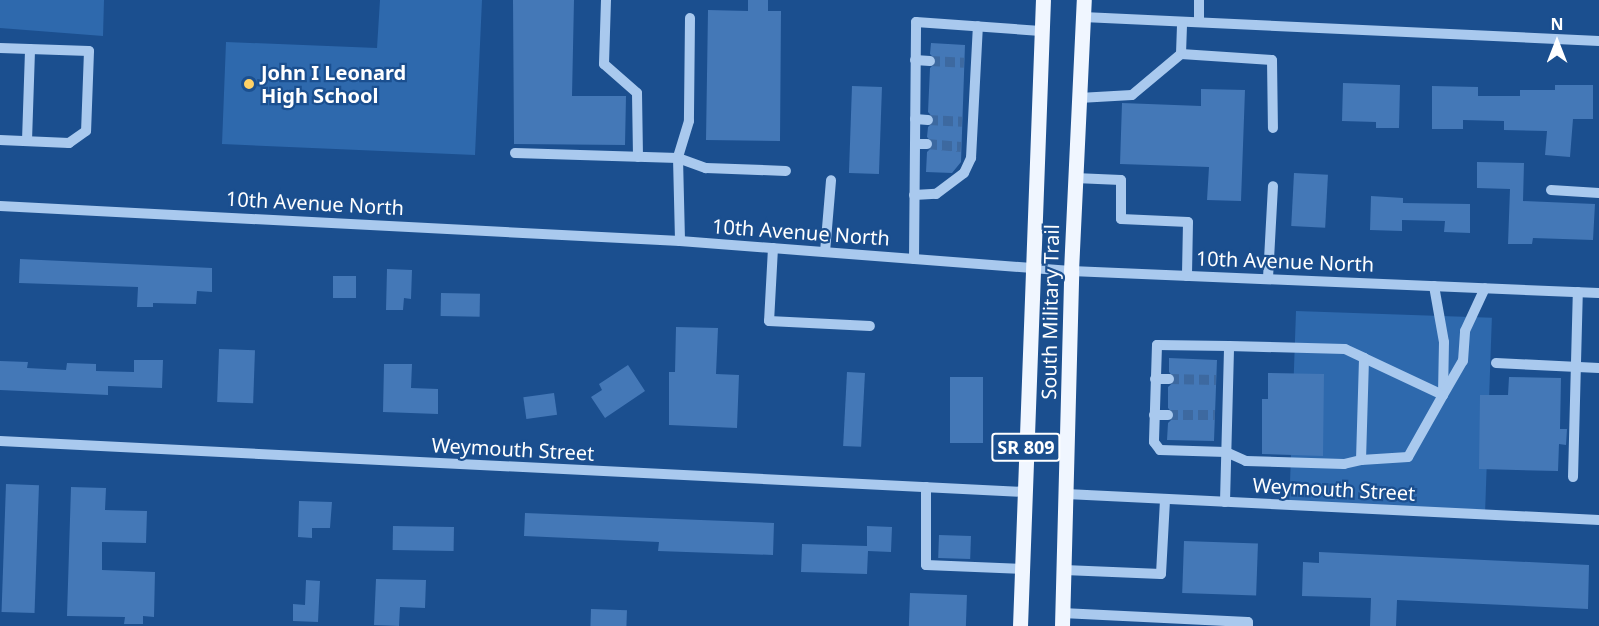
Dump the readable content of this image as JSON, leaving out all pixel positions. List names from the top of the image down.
{
  "streets": {
    "main road": ["South Military Trail", "SR 809"],
    "street": ["10th Avenue North", "Weymouth Street"]
  },
  "crossings": [
    ["10th Avenue North", "South Military Trail"],
    ["South Military Trail", "Weymouth Street"]
  ],
  "places": ["John I Leonard High School"],
  "north": "top"
}
